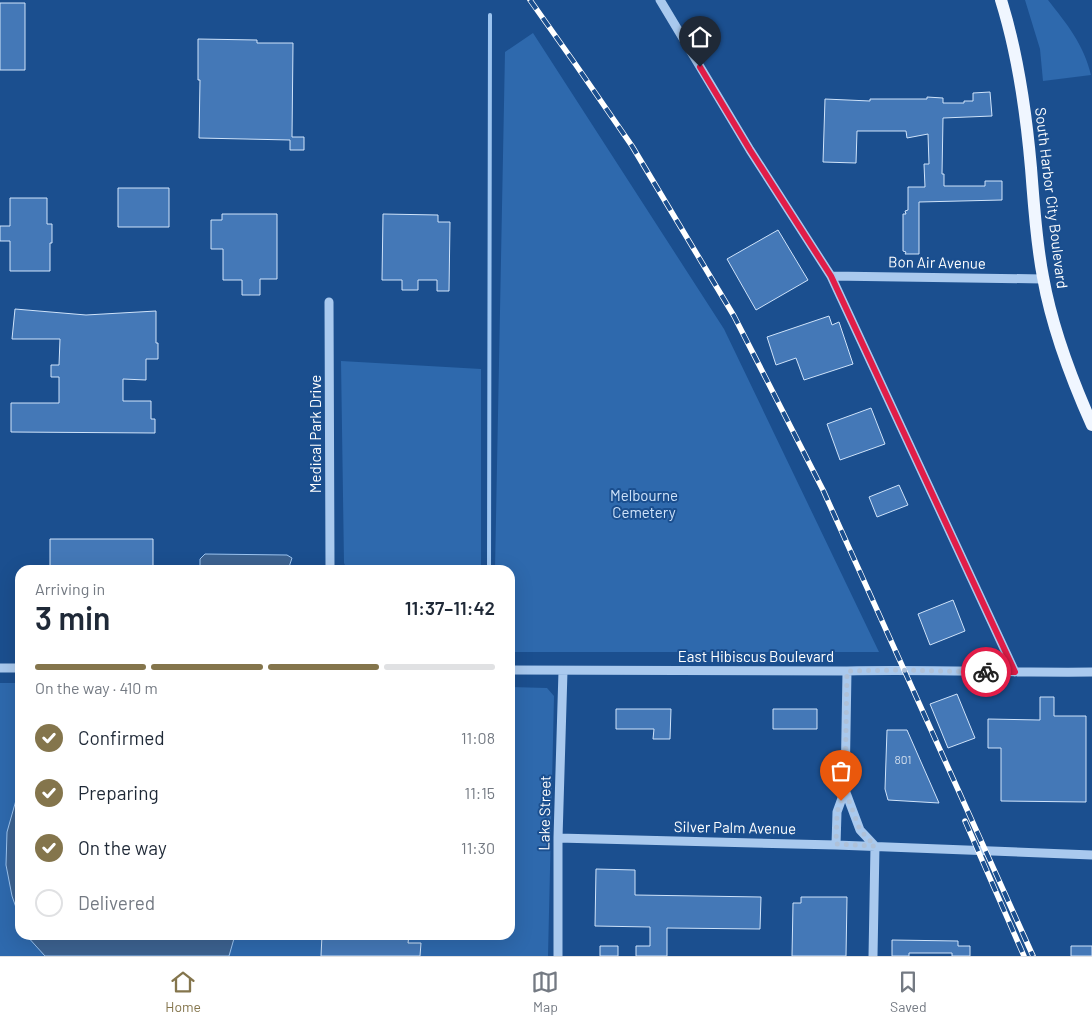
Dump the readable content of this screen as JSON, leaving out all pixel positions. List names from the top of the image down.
{
  "streets": {
    "main road": ["South Harbor City Boulevard"],
    "street": [
      "Bon Air Avenue",
      "Medical Park Drive",
      "East Hibiscus Boulevard",
      "Lake Street",
      "Silver Palm Avenue"
    ]
  },
  "crossings": [
    ["South Harbor City Boulevard", "Bon Air Avenue"],
    ["East Hibiscus Boulevard", "Lake Street"],
    ["Lake Street", "Silver Palm Avenue"]
  ],
  "parks": ["Melbourne Cemetery"],
  "house_numbers": ["801"],
  "page": {
    "heading": ["3 min", "Arriving in", "11:37–11:42"],
    "bar": "On the way · 410 m",
    "list": [
      ["Confirmed", "11:08"],
      ["Preparing", "11:15"],
      ["On the way", "11:30"],
      "Delivered"
    ],
    "tabs": ["Home", "Map", "Saved"]
  }
}
